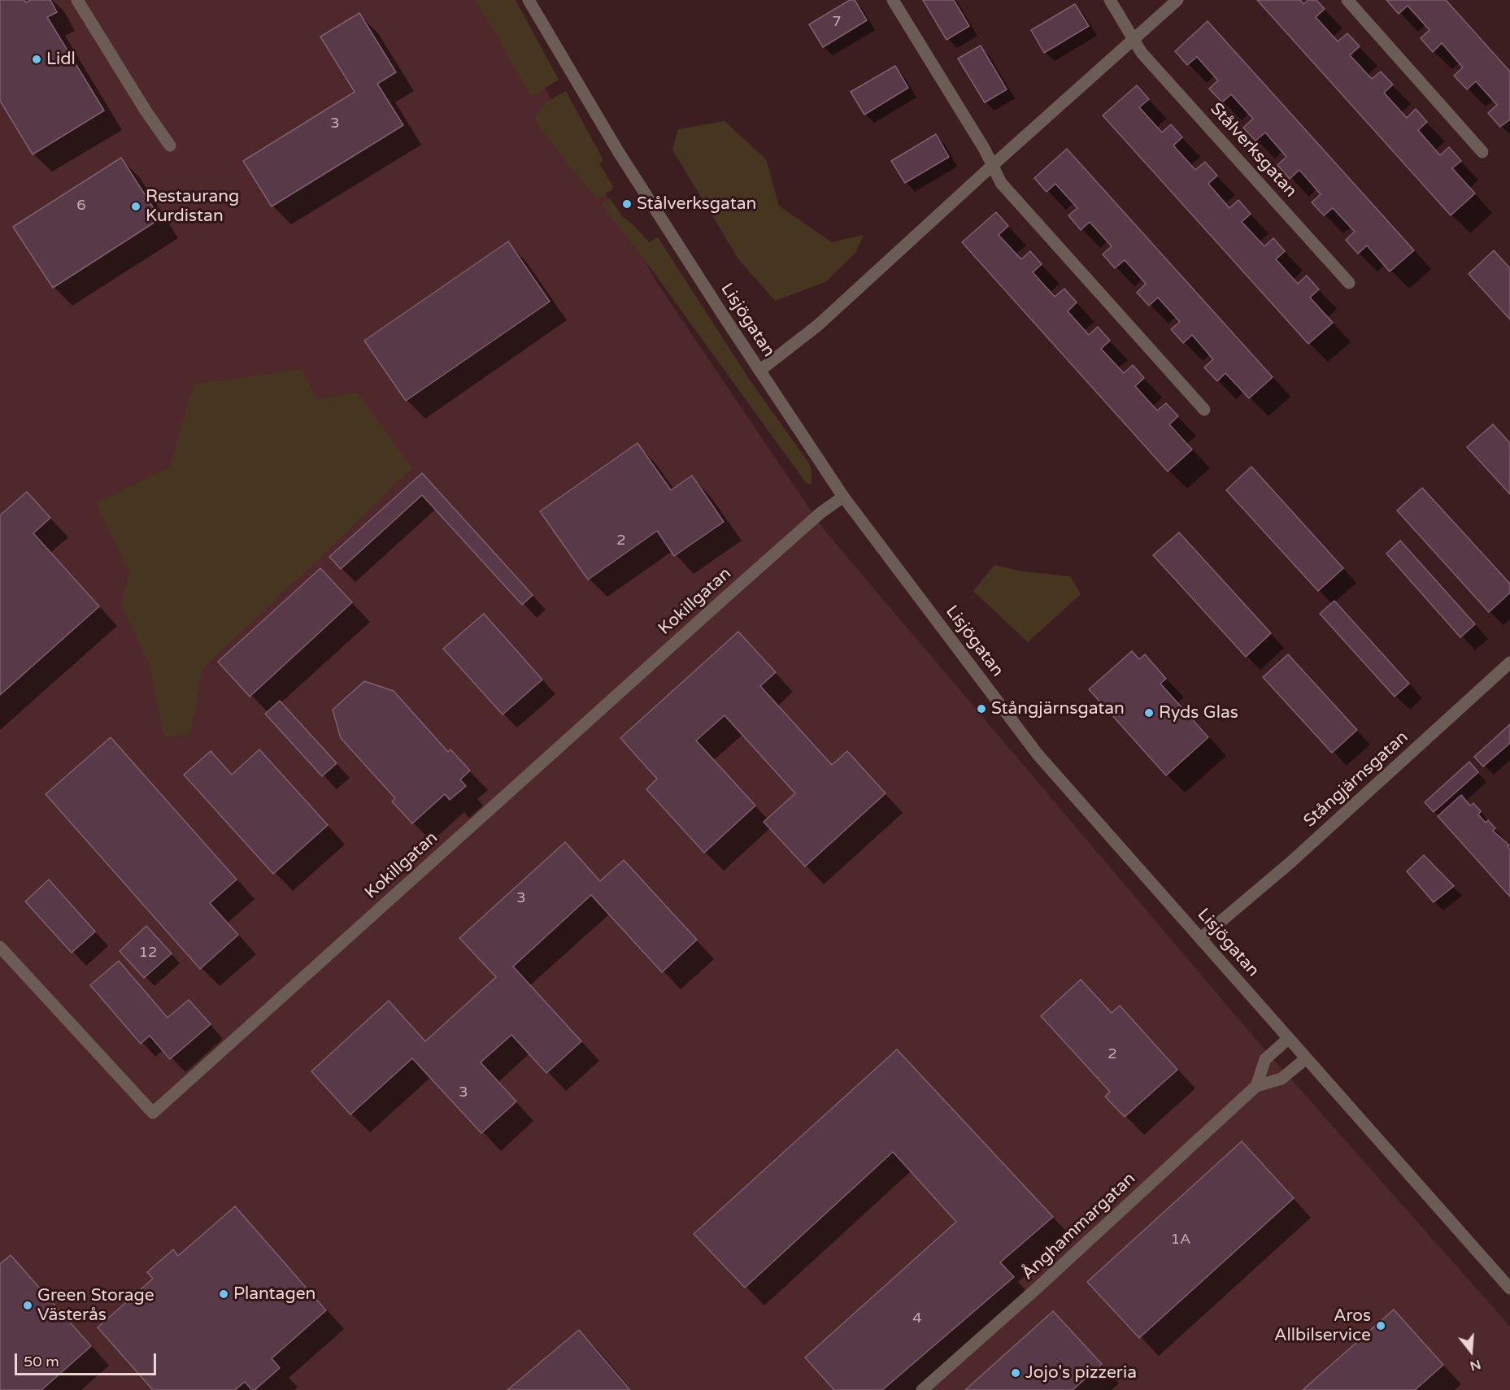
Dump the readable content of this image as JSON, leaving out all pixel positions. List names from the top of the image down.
{
  "streets": {
    "street": [
      "Stålverksgatan",
      "Lisjögatan",
      "Kokillgatan",
      "Stångjärnsgatan",
      "Ånghammargatan"
    ]
  },
  "crossings": [
    ["Lisjögatan", "Kokillgatan"],
    ["Lisjögatan", "Stångjärnsgatan"],
    ["Lisjögatan", "Ånghammargatan"]
  ],
  "places": [
    "Lidl",
    "Stålverksgatan",
    "Restaurang Kurdistan",
    "Stångjärnsgatan",
    "Ryds Glas",
    "Plantagen",
    "Green Storage Västerås",
    "Aros Allbilservice",
    "Jojo's pizzeria"
  ],
  "house_numbers": [
    "7",
    "3",
    "6",
    "2",
    "3",
    "12",
    "2",
    "3",
    "1A",
    "4"
  ],
  "scale_bar": "50 m",
  "north": "bottom"
}
